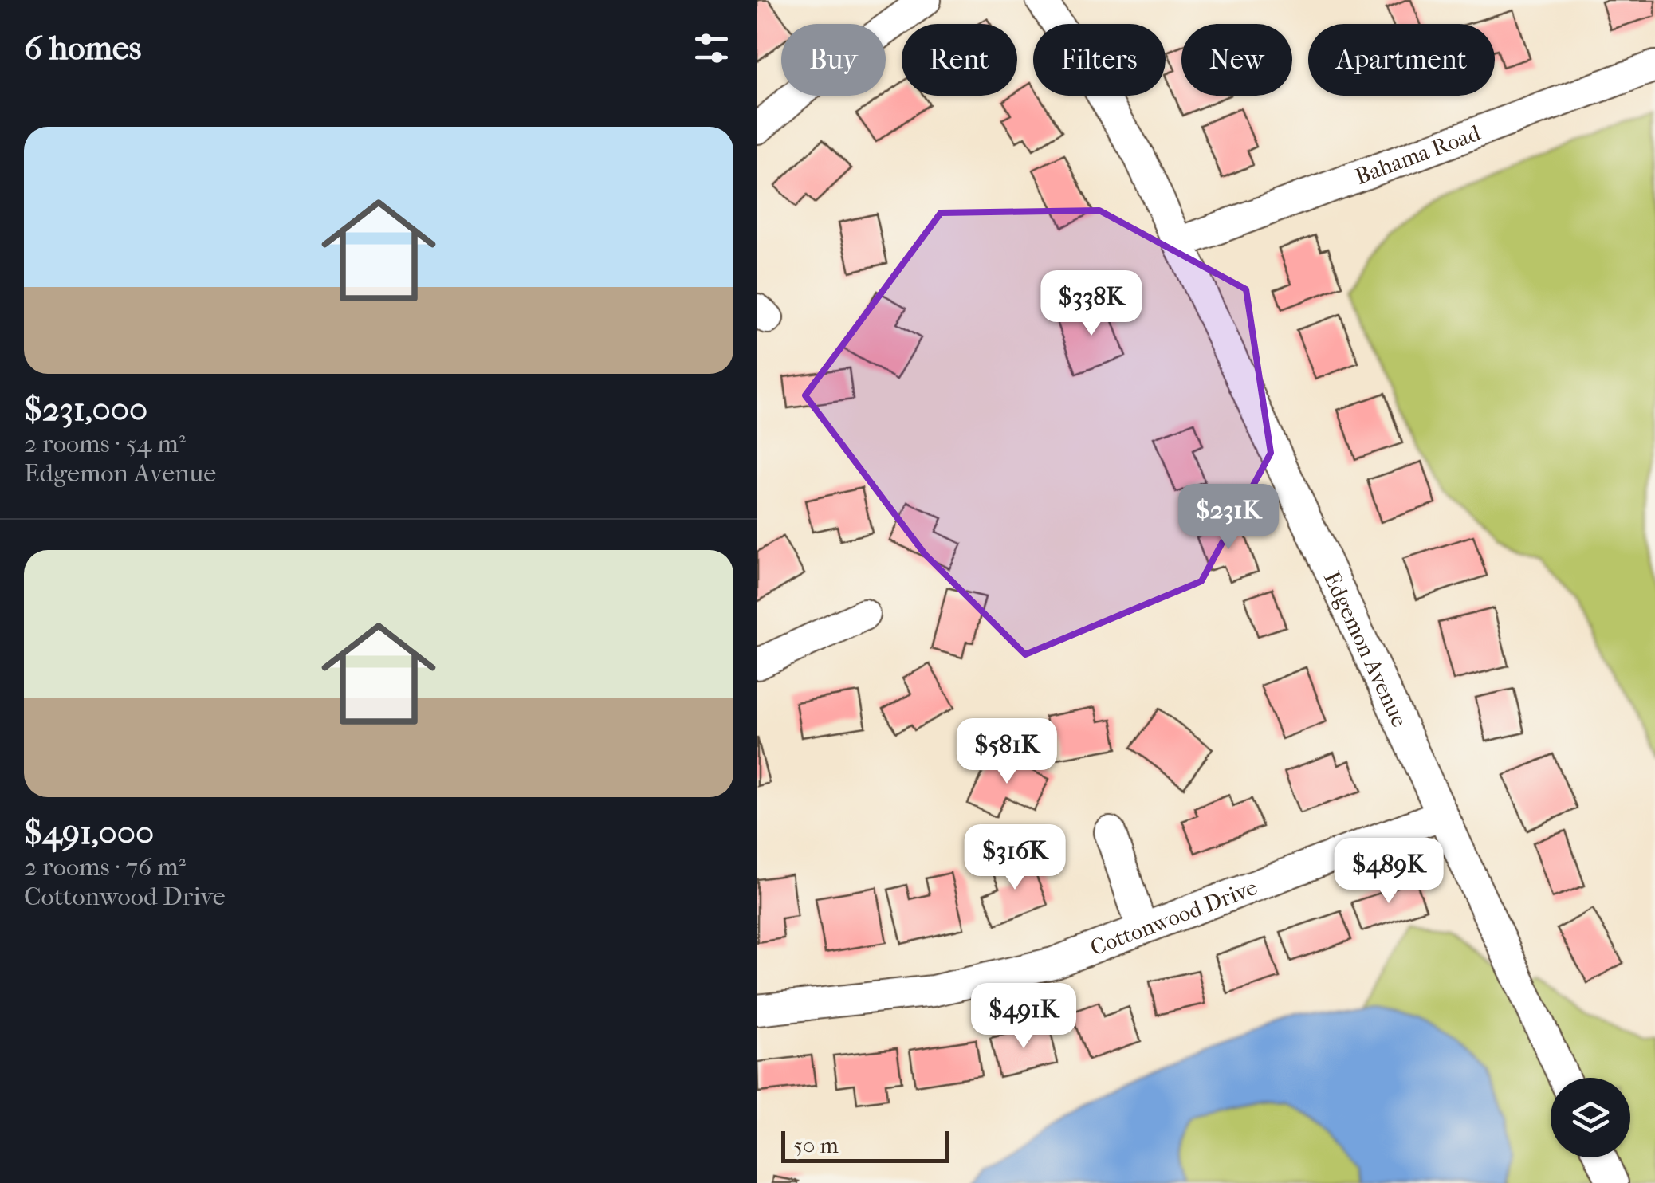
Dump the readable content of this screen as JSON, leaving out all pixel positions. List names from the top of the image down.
{
  "streets": {
    "street": ["Bahama Road", "Edgemon Avenue", "Cottonwood Drive"]
  },
  "crossings": [
    ["Bahama Road", "Edgemon Avenue"],
    ["Edgemon Avenue", "Cottonwood Drive"]
  ],
  "scale_bar": "50 m",
  "page": {
    "heading": "6 homes",
    "chip": [
      "Buy",
      "Rent",
      "Filters",
      "New",
      "Apartment"
    ],
    "list": [
      {
        "name": "$231,000",
        "note": "2 rooms · 54 m² · Edgemon Avenue"
      },
      {
        "name": "$491,000",
        "note": "2 rooms · 76 m² · Cottonwood Drive"
      }
    ],
    "price": [
      "$338K",
      "$231K",
      "$581K",
      "$316K",
      "$489K",
      "$491K"
    ],
    "scale": "50 m"
  }
}
